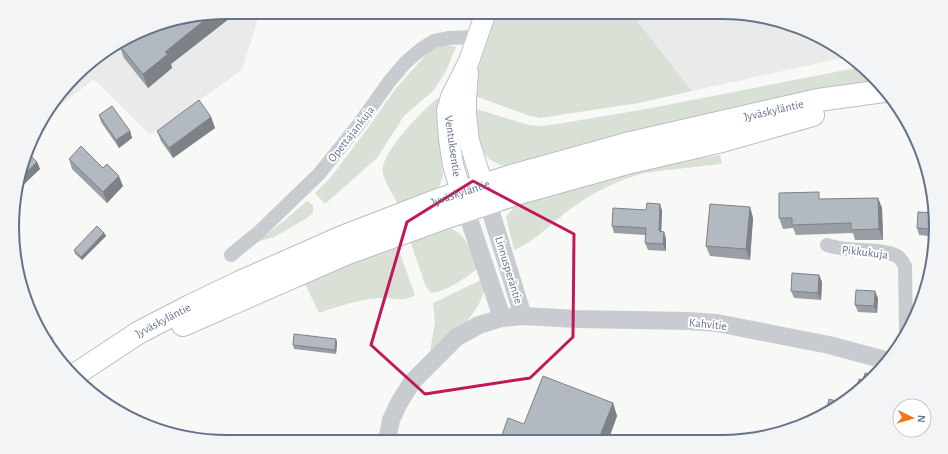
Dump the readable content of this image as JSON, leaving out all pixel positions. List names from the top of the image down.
{
  "streets": {
    "highway": ["Jyväskyläntie"],
    "main road": ["Ventuksentie"],
    "street": [
      "Opettajankuja",
      "Pikkukuja",
      "Linnusperäntie",
      "Kahvitie"
    ]
  },
  "crossings": [
    ["Jyväskyläntie", "Ventuksentie"],
    ["Jyväskyläntie", "Linnusperäntie"],
    ["Opettajankuja", "Ventuksentie"],
    ["Ventuksentie", "Linnusperäntie"],
    ["Linnusperäntie", "Kahvitie"]
  ],
  "north": "right"
}
